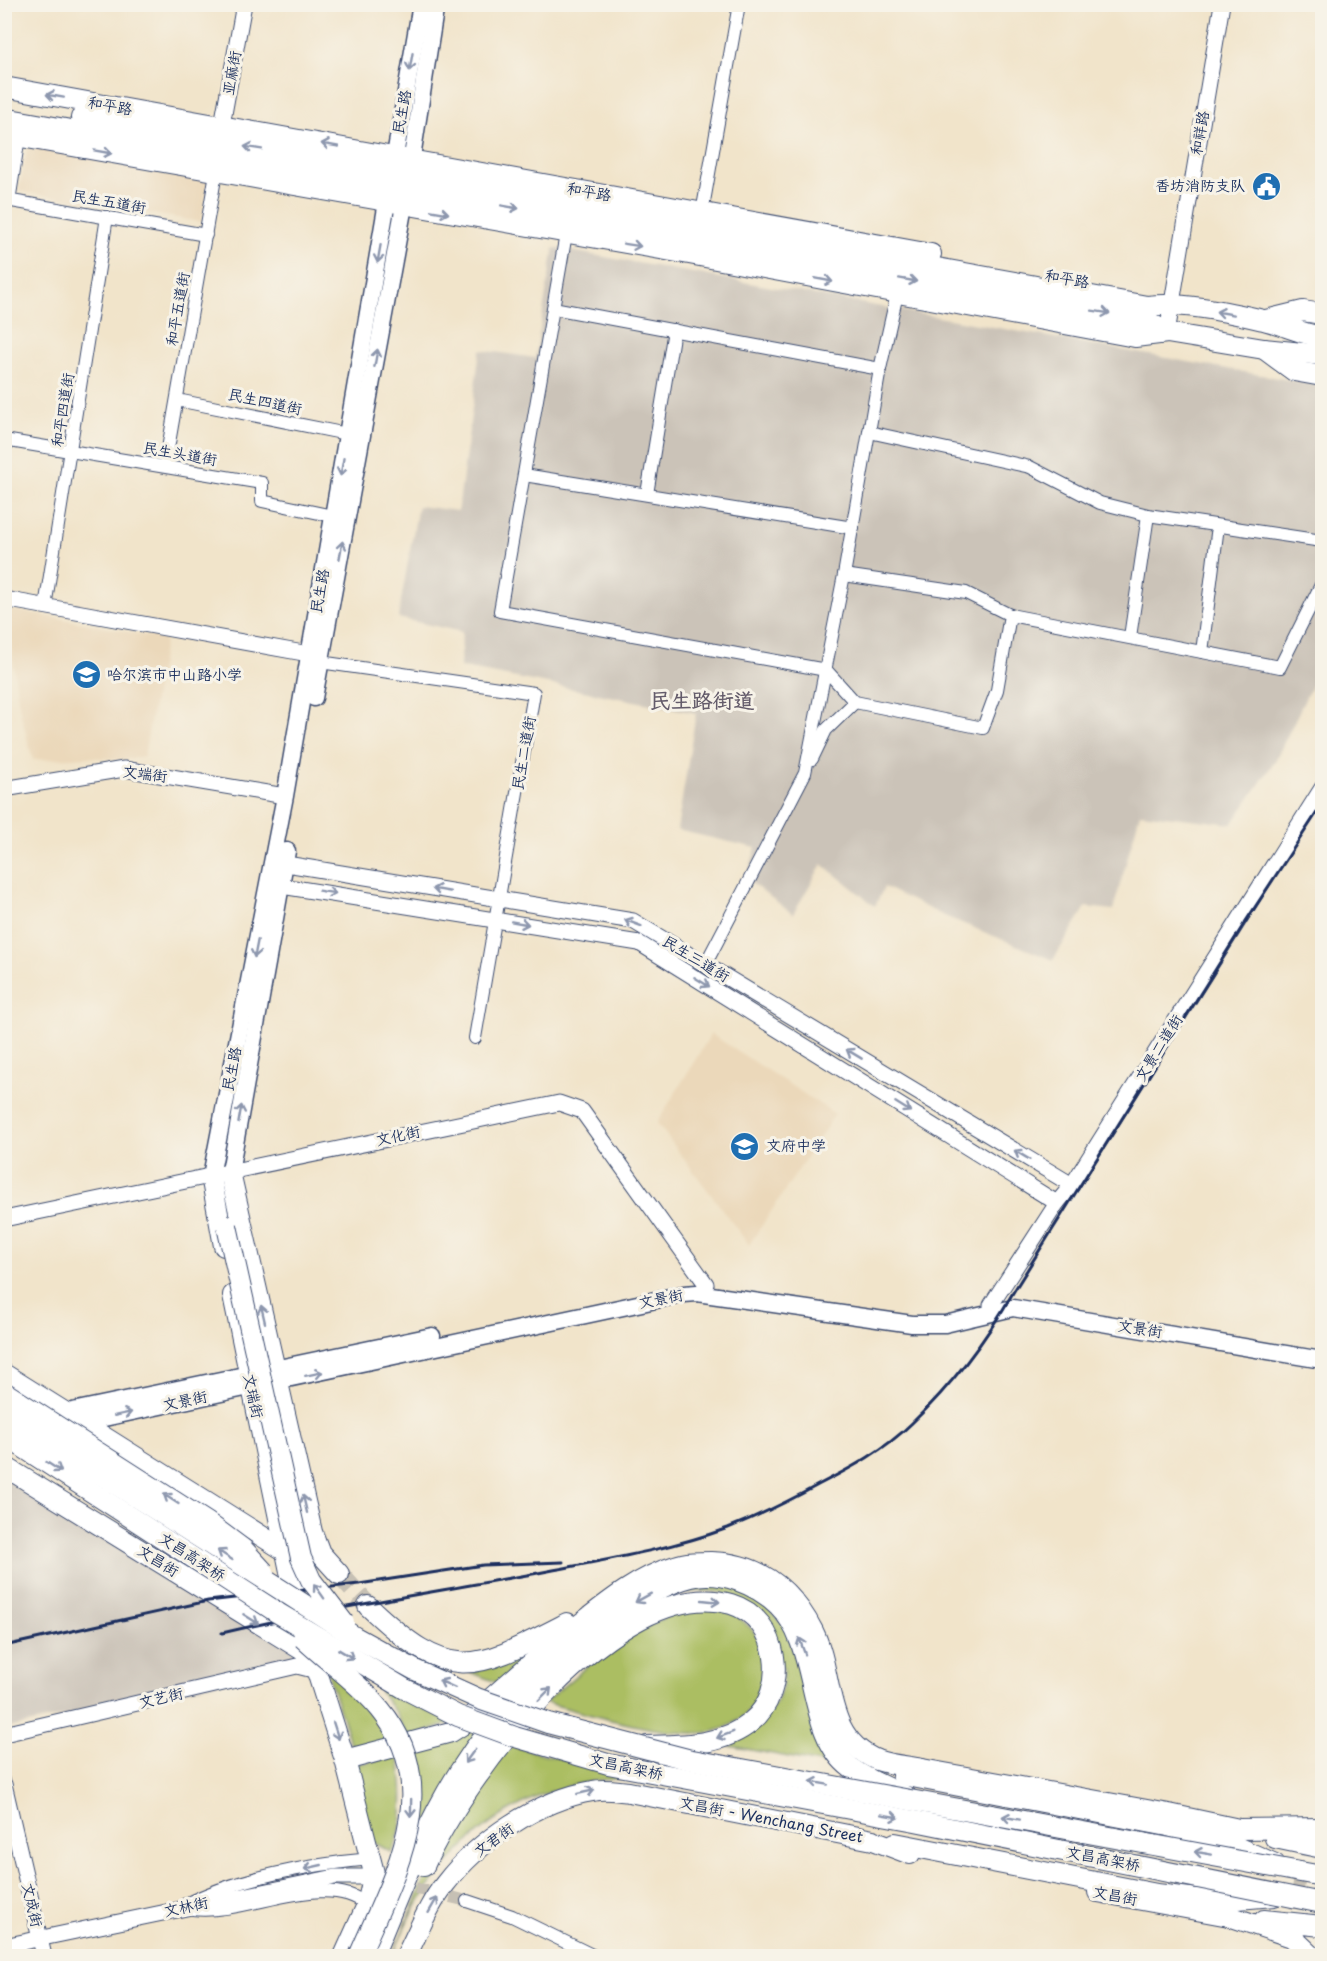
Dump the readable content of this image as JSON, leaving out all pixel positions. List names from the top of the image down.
{
  "streets": {
    "main road": [
      "和平路",
      "民生路",
      "文景街",
      "文瑞街",
      "文昌高架桥",
      "文昌街",
      "文昌街 - Wenchang Street",
      "文君街"
    ],
    "street": [
      "亚麻街",
      "和祥路",
      "民生五道街",
      "和平五道街",
      "民生四道街",
      "和平四道街",
      "民生头道街",
      "民生二道街",
      "文端街",
      "民生三道街",
      "文景二道街",
      "文化街",
      "文艺街",
      "文成街",
      "文林街"
    ]
  },
  "crossings": [
    ["亚麻街", "和平路"],
    ["亚麻街", "和平五道街"],
    ["和平路", "民生路"],
    ["和平路", "和祥路"],
    ["和平路", "和平五道街"],
    ["民生路", "民生四道街"],
    ["民生路", "民生头道街"],
    ["民生路", "民生二道街"],
    ["民生路", "文端街"],
    ["民生路", "民生三道街"],
    ["民生路", "文化街"],
    ["民生路", "文瑞街"],
    ["民生五道街", "和平五道街"],
    ["民生五道街", "和平四道街"],
    ["和平五道街", "民生四道街"],
    ["和平五道街", "民生头道街"],
    ["和平四道街", "民生头道街"],
    ["和平四道街", "民生二道街"],
    ["民生二道街", "民生三道街"],
    ["民生三道街", "文景二道街"],
    ["文景二道街", "文景街"],
    ["文化街", "文景街"],
    ["文化街", "文瑞街"],
    ["文景街", "文瑞街"],
    ["文景街", "文昌高架桥"],
    ["文瑞街", "文昌街"],
    ["文瑞街", "文艺街"],
    ["文昌街", "文艺街"],
    ["文昌街", "文昌街 - Wenchang Street"],
    ["文昌街 - Wenchang Street", "文君街"],
    ["文成街", "文林街"]
  ],
  "districts": ["民生路街道"],
  "places": {
    "public building": ["香坊消防支队"],
    "school or university": ["哈尔滨市中山路小学", "文府中学"]
  }
}
